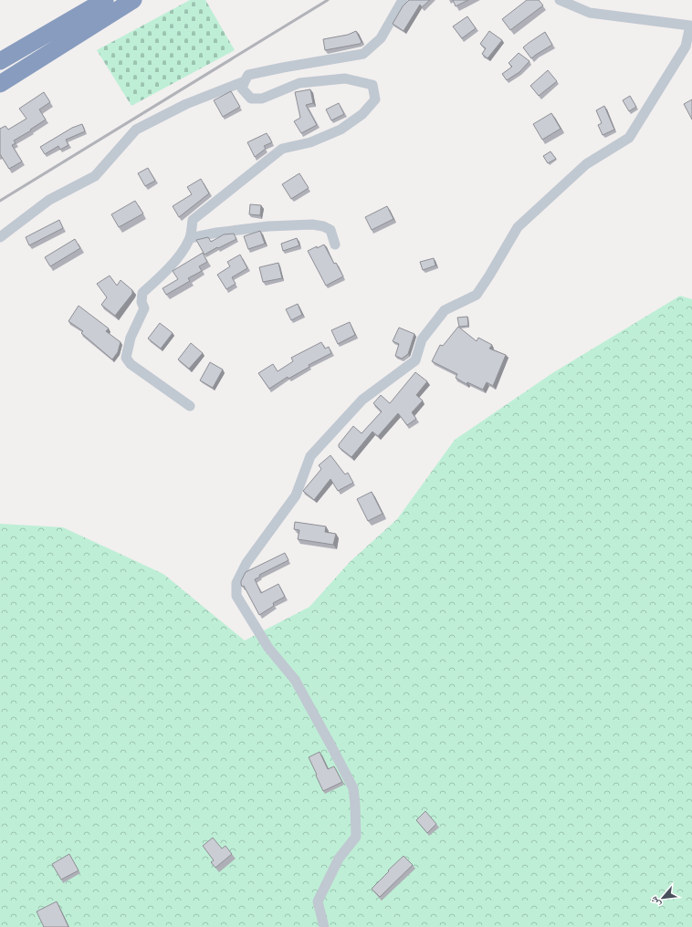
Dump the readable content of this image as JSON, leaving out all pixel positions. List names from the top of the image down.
{
  "north": "bottom left"
}
